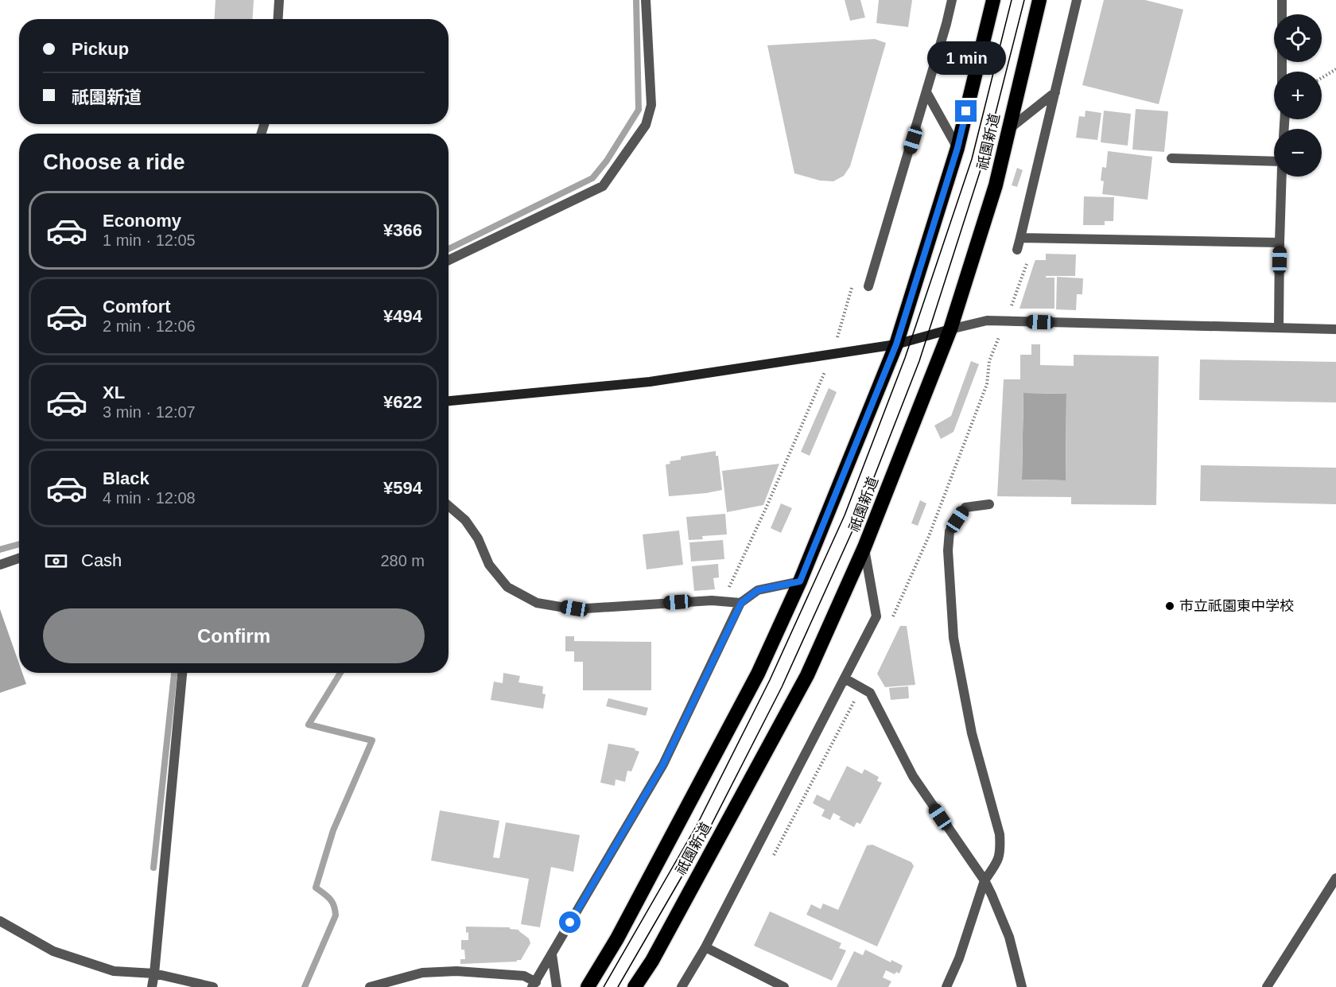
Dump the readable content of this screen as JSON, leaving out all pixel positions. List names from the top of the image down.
{
  "streets": {
    "highway": ["祇園新道"]
  },
  "places": ["市立祇園東中学校"],
  "page": {
    "map_buttons": ["+", "−"],
    "banner": ["Pickup", "祇園新道"],
    "bubble": "1 min",
    "heading": "Choose a ride",
    "list": [
      {
        "name": "Economy",
        "note": "1 min · 12:05",
        "value": "¥366"
      },
      {
        "name": "Comfort",
        "note": "2 min · 12:06",
        "value": "¥494"
      },
      {
        "name": "XL",
        "note": "3 min · 12:07",
        "value": "¥622"
      },
      {
        "name": "Black",
        "note": "4 min · 12:08",
        "value": "¥594"
      }
    ],
    "pay": ["Cash", "280 m"],
    "buttons": "Confirm"
  }
}
